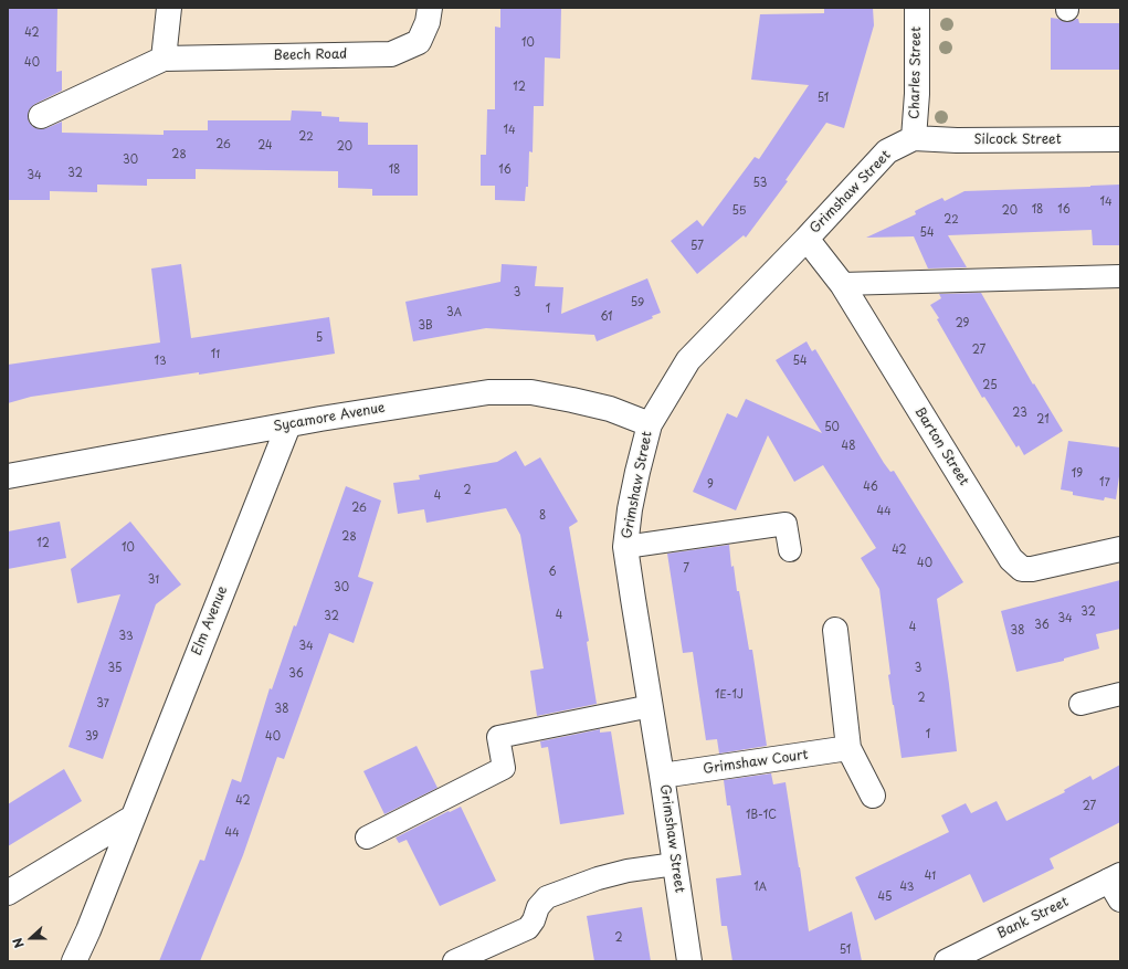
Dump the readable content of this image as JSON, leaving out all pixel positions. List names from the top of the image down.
{
  "streets": {
    "street": [
      "Beech Road",
      "Charles Street",
      "Silcock Street",
      "Grimshaw Street",
      "Sycamore Avenue",
      "Barton Street",
      "Elm Avenue",
      "Grimshaw Court",
      "Bank Street"
    ]
  },
  "crossings": [
    ["Charles Street", "Silcock Street"],
    ["Charles Street", "Grimshaw Street"],
    ["Silcock Street", "Grimshaw Street"],
    ["Grimshaw Street", "Sycamore Avenue"],
    ["Grimshaw Street", "Barton Street"],
    ["Grimshaw Street", "Grimshaw Court"],
    ["Sycamore Avenue", "Elm Avenue"]
  ],
  "house_numbers": [
    "42",
    "10",
    "40",
    "12",
    "51",
    "14",
    "22",
    "26",
    "24",
    "20",
    "28",
    "30",
    "18",
    "16",
    "32",
    "34",
    "53",
    "14",
    "18",
    "16",
    "55",
    "20",
    "22",
    "54",
    "57",
    "3",
    "59",
    "1",
    "3A",
    "61",
    "29",
    "3B",
    "5",
    "27",
    "11",
    "13",
    "54",
    "25",
    "23",
    "21",
    "50",
    "48",
    "19",
    "17",
    "9",
    "46",
    "2",
    "4",
    "26",
    "44",
    "8",
    "28",
    "12",
    "10",
    "42",
    "40",
    "7",
    "6",
    "31",
    "30",
    "32",
    "4",
    "32",
    "34",
    "36",
    "4",
    "38",
    "33",
    "34",
    "35",
    "3",
    "36",
    "1E-1J",
    "2",
    "37",
    "38",
    "1",
    "39",
    "40",
    "42",
    "27",
    "1B-1C",
    "44",
    "41",
    "1A",
    "43",
    "45",
    "2",
    "51"
  ],
  "north": "left"
}
